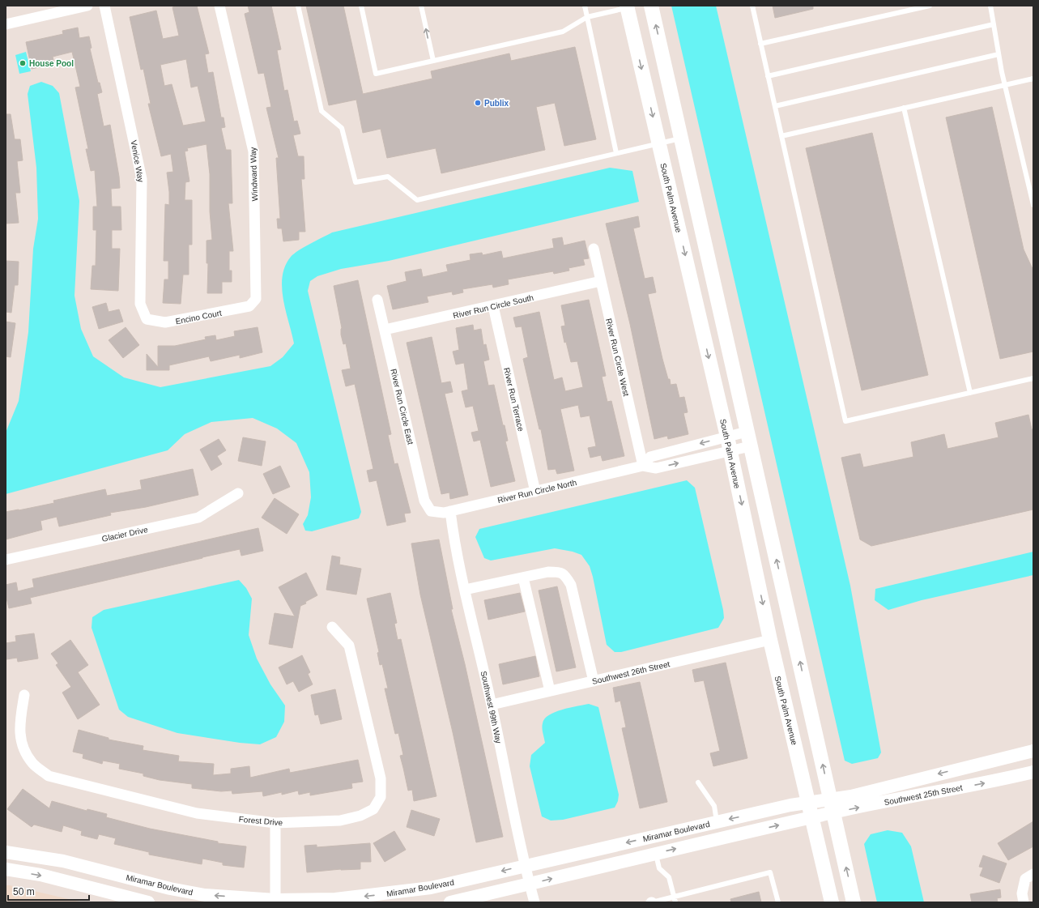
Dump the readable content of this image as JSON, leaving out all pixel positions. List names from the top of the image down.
{
  "streets": {
    "main road": ["South Palm Avenue"],
    "street": [
      "Venice Way",
      "Windward Way",
      "River Run Circle South",
      "Encino Court",
      "River Run Circle West",
      "River Run Terrace",
      "River Run Circle East",
      "River Run Circle North",
      "Glacier Drive",
      "Southwest 26th Street",
      "Southwest 99th Way",
      "Southwest 25th Street",
      "Forest Drive",
      "Miramar Boulevard"
    ]
  },
  "crossings": [
    ["Venice Way", "Encino Court"],
    ["Windward Way", "Encino Court"],
    ["South Palm Avenue", "River Run Circle North"],
    ["South Palm Avenue", "Southwest 26th Street"],
    ["South Palm Avenue", "Southwest 25th Street"],
    ["South Palm Avenue", "Miramar Boulevard"],
    ["River Run Circle South", "River Run Circle West"],
    ["River Run Circle South", "River Run Terrace"],
    ["River Run Circle South", "River Run Circle East"],
    ["River Run Circle West", "River Run Circle North"],
    ["River Run Terrace", "River Run Circle North"],
    ["River Run Circle East", "River Run Circle North"],
    ["River Run Circle North", "Southwest 99th Way"],
    ["Southwest 26th Street", "Southwest 99th Way"],
    ["Southwest 99th Way", "Miramar Boulevard"],
    ["Southwest 25th Street", "Miramar Boulevard"]
  ],
  "places": ["House Pool", "Publix"],
  "scale_bar": "50 m"
}
